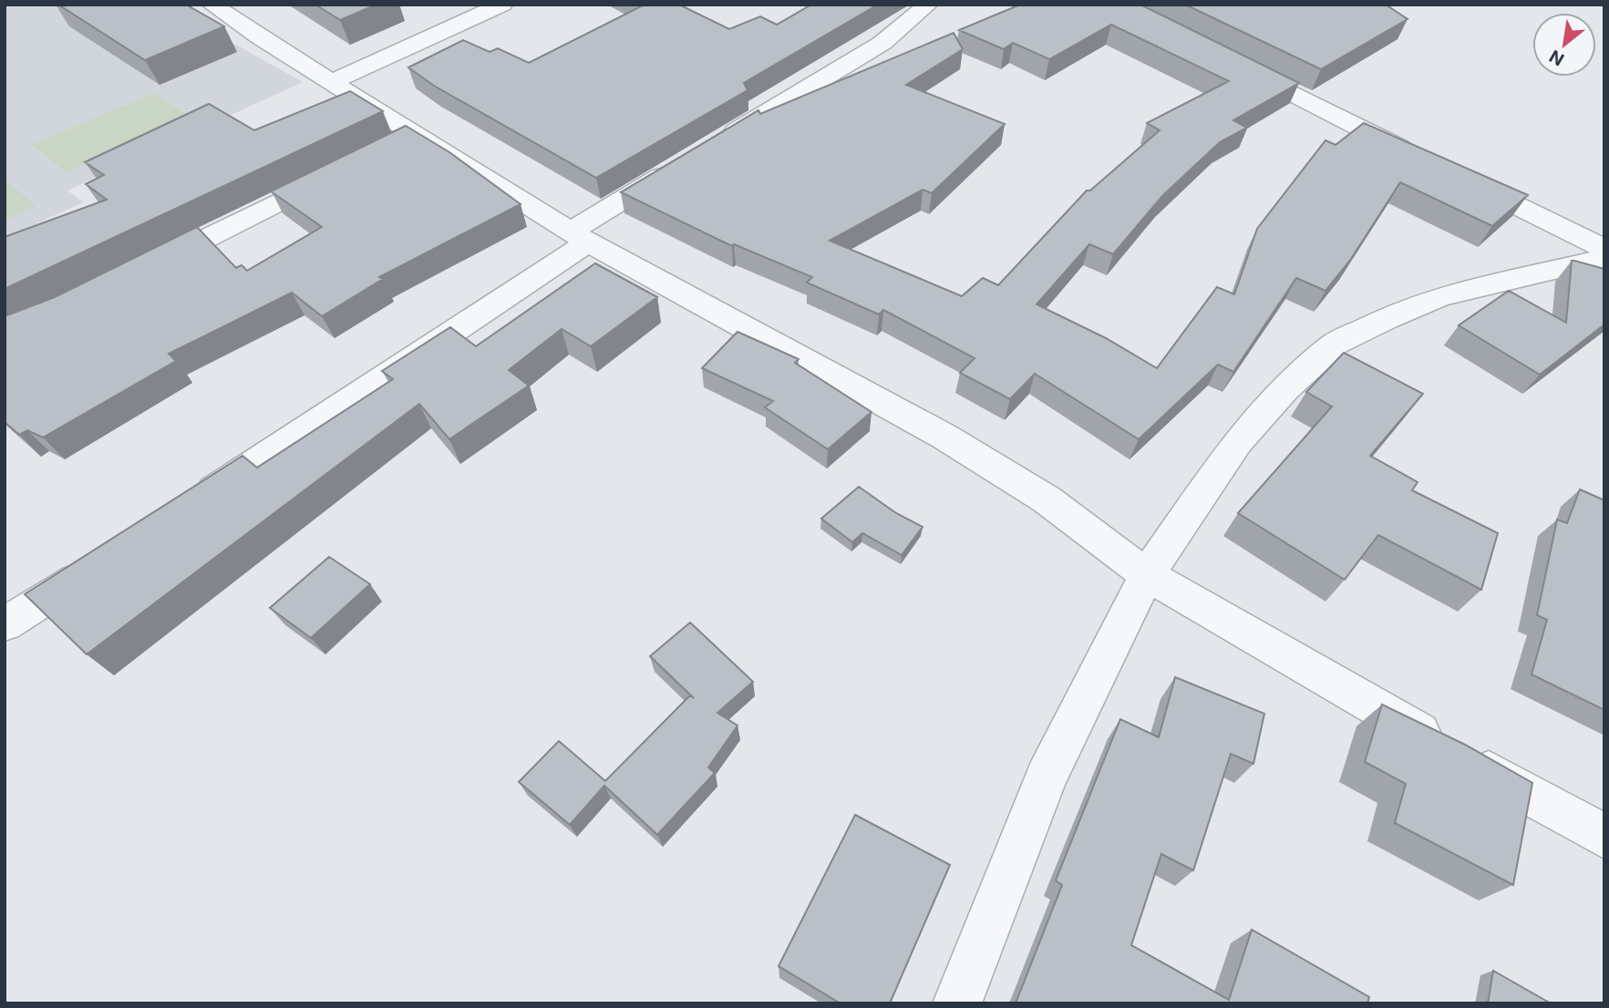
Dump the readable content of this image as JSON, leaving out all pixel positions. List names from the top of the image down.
{
  "north": "bottom left"
}
